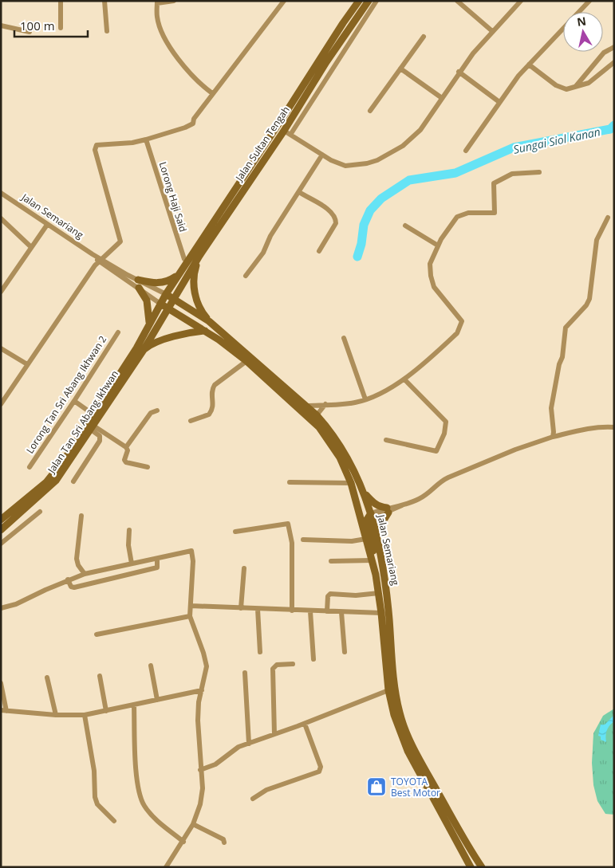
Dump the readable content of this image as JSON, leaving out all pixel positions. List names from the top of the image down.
{
  "streets": {
    "main road": ["Jalan Sultan Tengah", "Jalan Semariang", "Jalan Tan Sri Abang Ikhwan"],
    "street": ["Lorong Haji Said", "Lorong Tan Sri Abang Ikhwan 2"]
  },
  "crossings": [
    ["Jalan Sultan Tengah", "Jalan Semariang"],
    ["Jalan Sultan Tengah", "Jalan Tan Sri Abang Ikhwan"]
  ],
  "water": ["Sungai Siol Kanan"],
  "places": {
    "shop": ["TOYOTA Best Motor"]
  },
  "scale_bar": "100 m",
  "north": "top"
}
